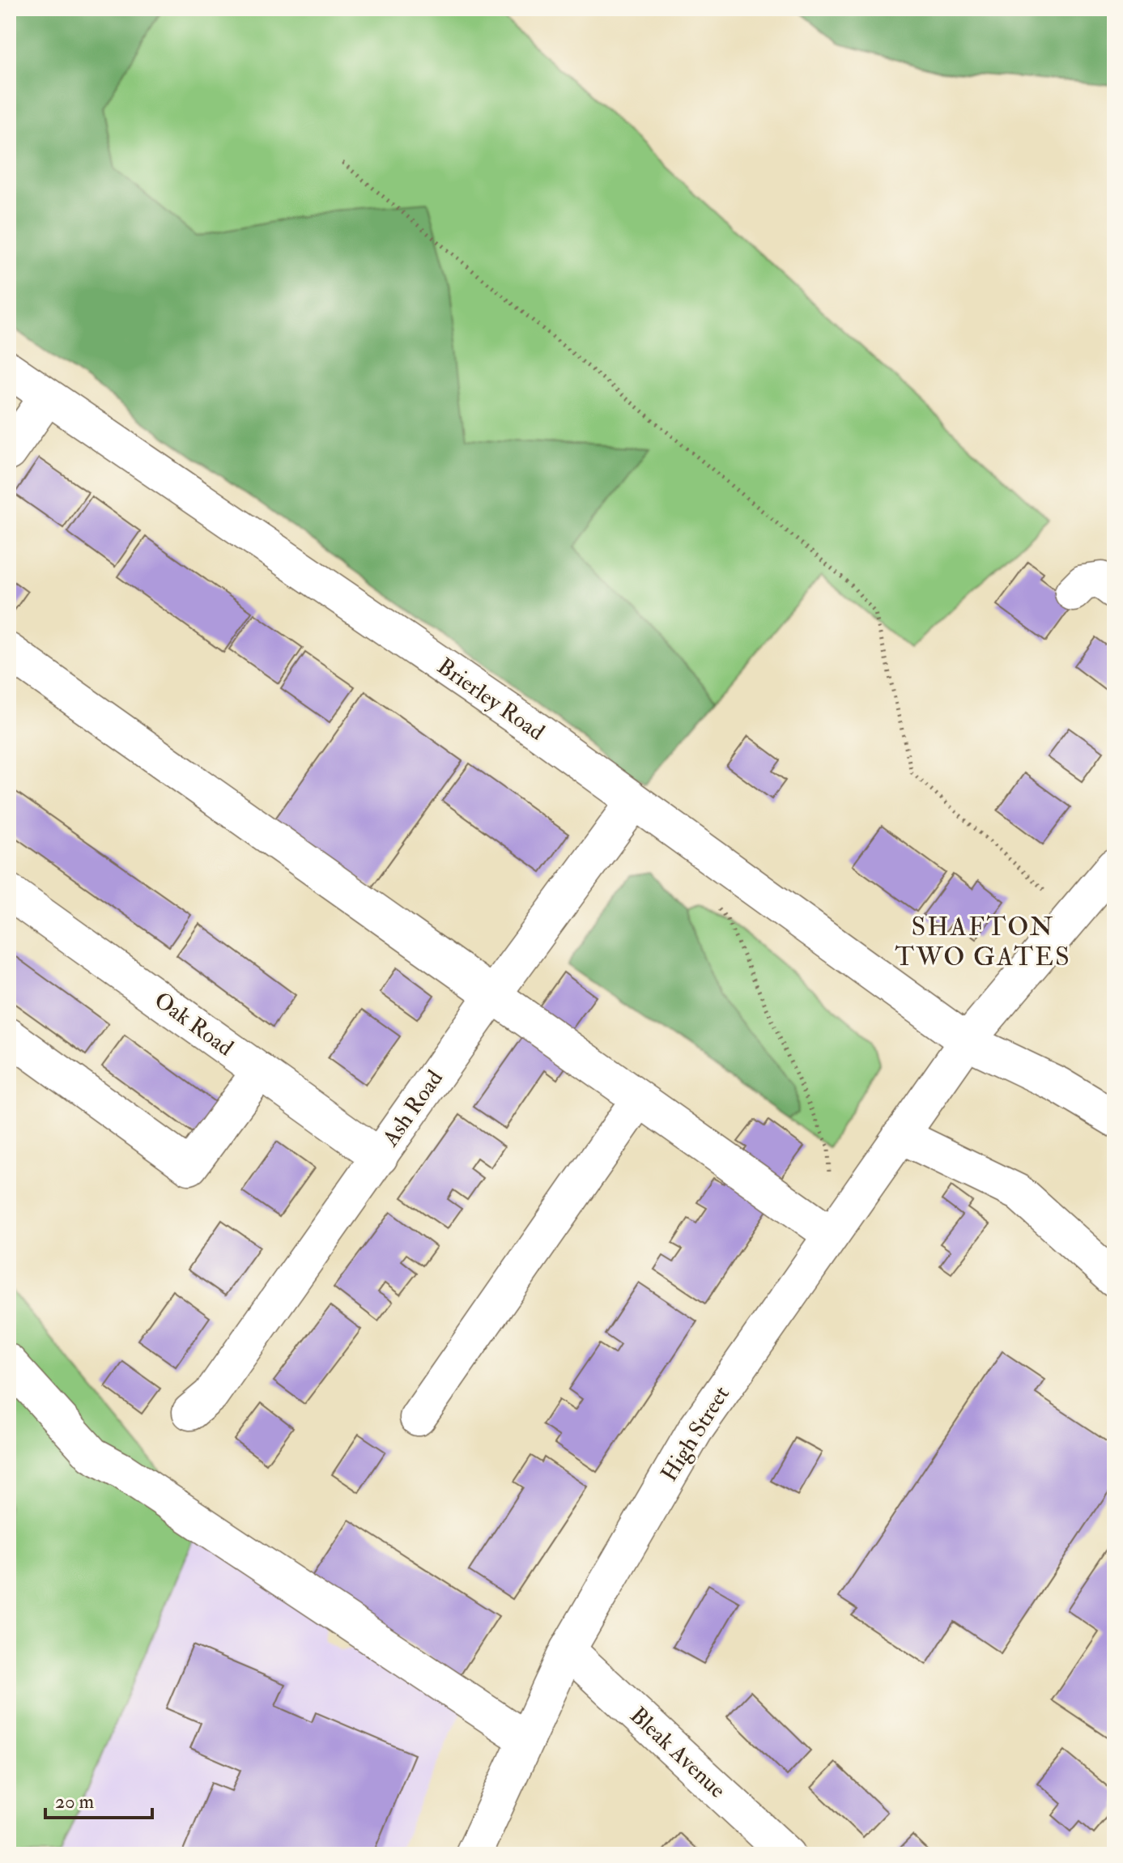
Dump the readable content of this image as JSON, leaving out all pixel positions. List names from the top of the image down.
{
  "streets": {
    "street": [
      "Brierley Road",
      "Oak Road",
      "Ash Road",
      "High Street",
      "Bleak Avenue"
    ]
  },
  "crossings": [
    ["Brierley Road", "Ash Road"],
    ["Brierley Road", "High Street"],
    ["Oak Road", "Ash Road"],
    ["High Street", "Bleak Avenue"]
  ],
  "districts": ["SHAFTON TWO GATES"],
  "scale_bar": "20 m"
}
